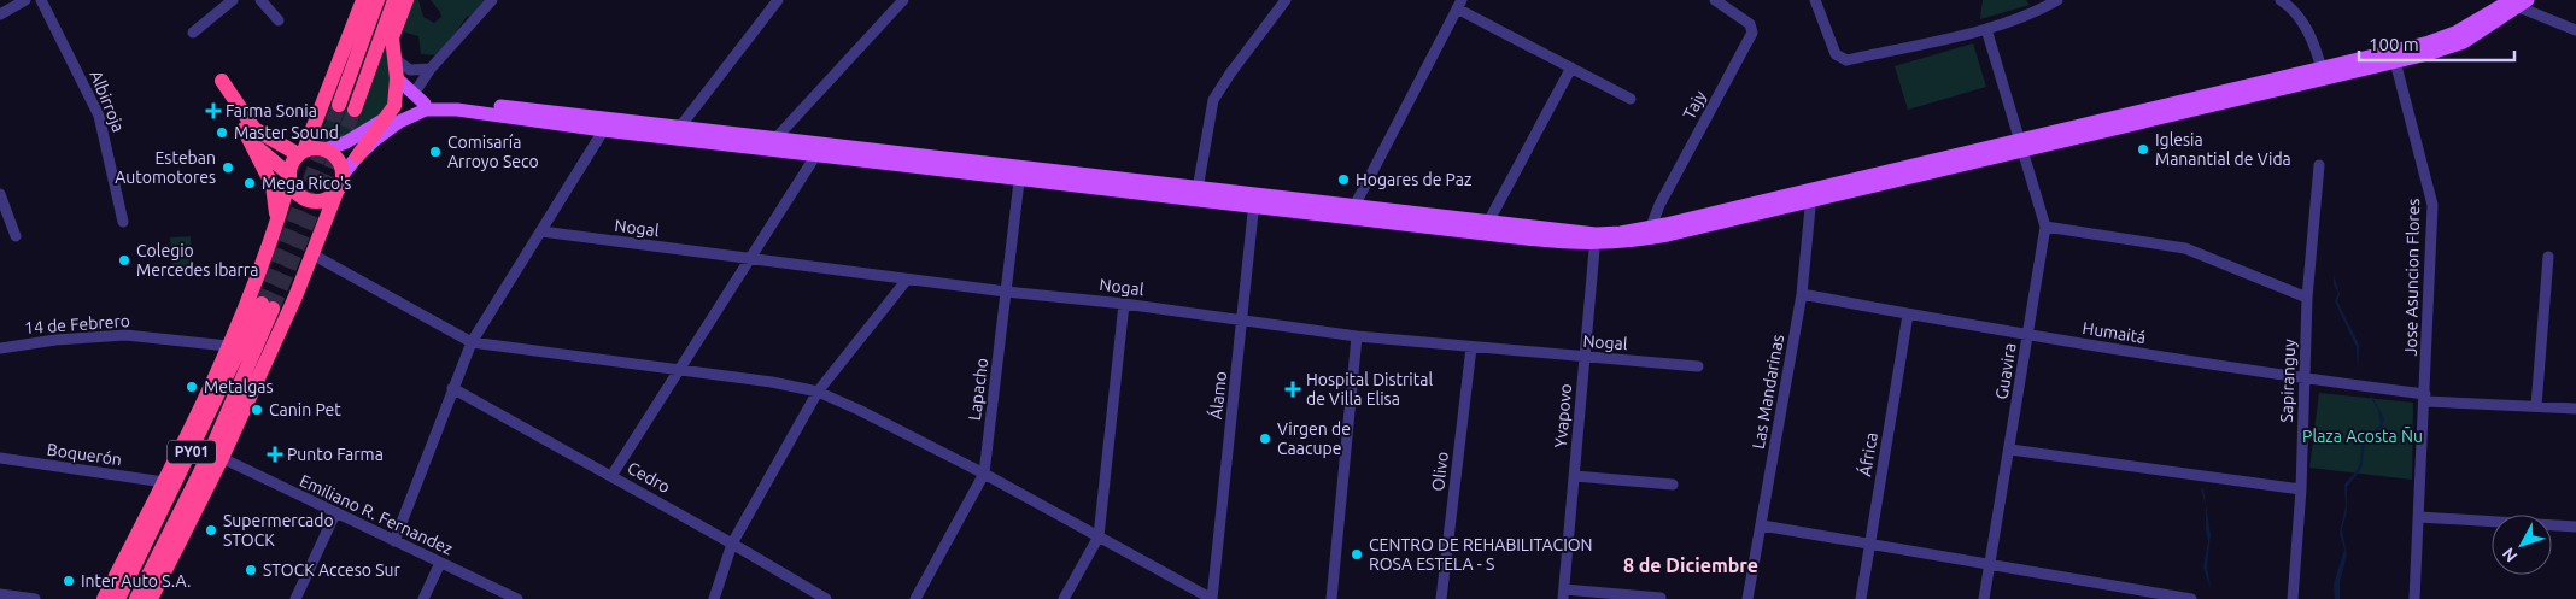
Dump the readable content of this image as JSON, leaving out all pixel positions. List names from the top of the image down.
{
  "streets": {
    "highway": ["PY01"],
    "street": [
      "Albirroja",
      "Tajy",
      "Nogal",
      "Jose Asuncion Flores",
      "14 de Febrero",
      "Humaitá",
      "Guavira",
      "Sapiranguy",
      "Lapacho",
      "Las Mandarinas",
      "Álamo",
      "Yvapovo",
      "Boquerón",
      "África",
      "Olivo",
      "Cedro",
      "Emiliano R. Fernandez"
    ]
  },
  "crossings": [
    ["Nogal", "Lapacho"],
    ["Nogal", "Álamo"],
    ["Nogal", "Yvapovo"],
    ["Nogal", "Olivo"],
    ["Jose Asuncion Flores", "Humaitá"],
    ["Humaitá", "Guavira"],
    ["Humaitá", "Sapiranguy"],
    ["Humaitá", "Las Mandarinas"],
    ["Humaitá", "África"]
  ],
  "districts": ["8 de Diciembre"],
  "parks": ["Plaza Acosta Ñu"],
  "places": {
    "health": ["Farma Sonia", "Hospital Distrital de Villa Elisa", "Punto Farma"],
    "other": [
      "Master Sound",
      "Iglesia Manantial de Vida",
      "Comisaría Arroyo Seco",
      "Esteban Automotores",
      "Hogares de Paz",
      "Mega Rico's",
      "Colegio Mercedes Ibarra",
      "Metalgas",
      "Canin Pet",
      "Virgen de Caacupe",
      "Supermercado STOCK",
      "CENTRO DE REHABILITACION ROSA ESTELA - S",
      "STOCK Acceso Sur",
      "Inter Auto S.A."
    ]
  },
  "scale_bar": "100 m",
  "north": "bottom left"
}
